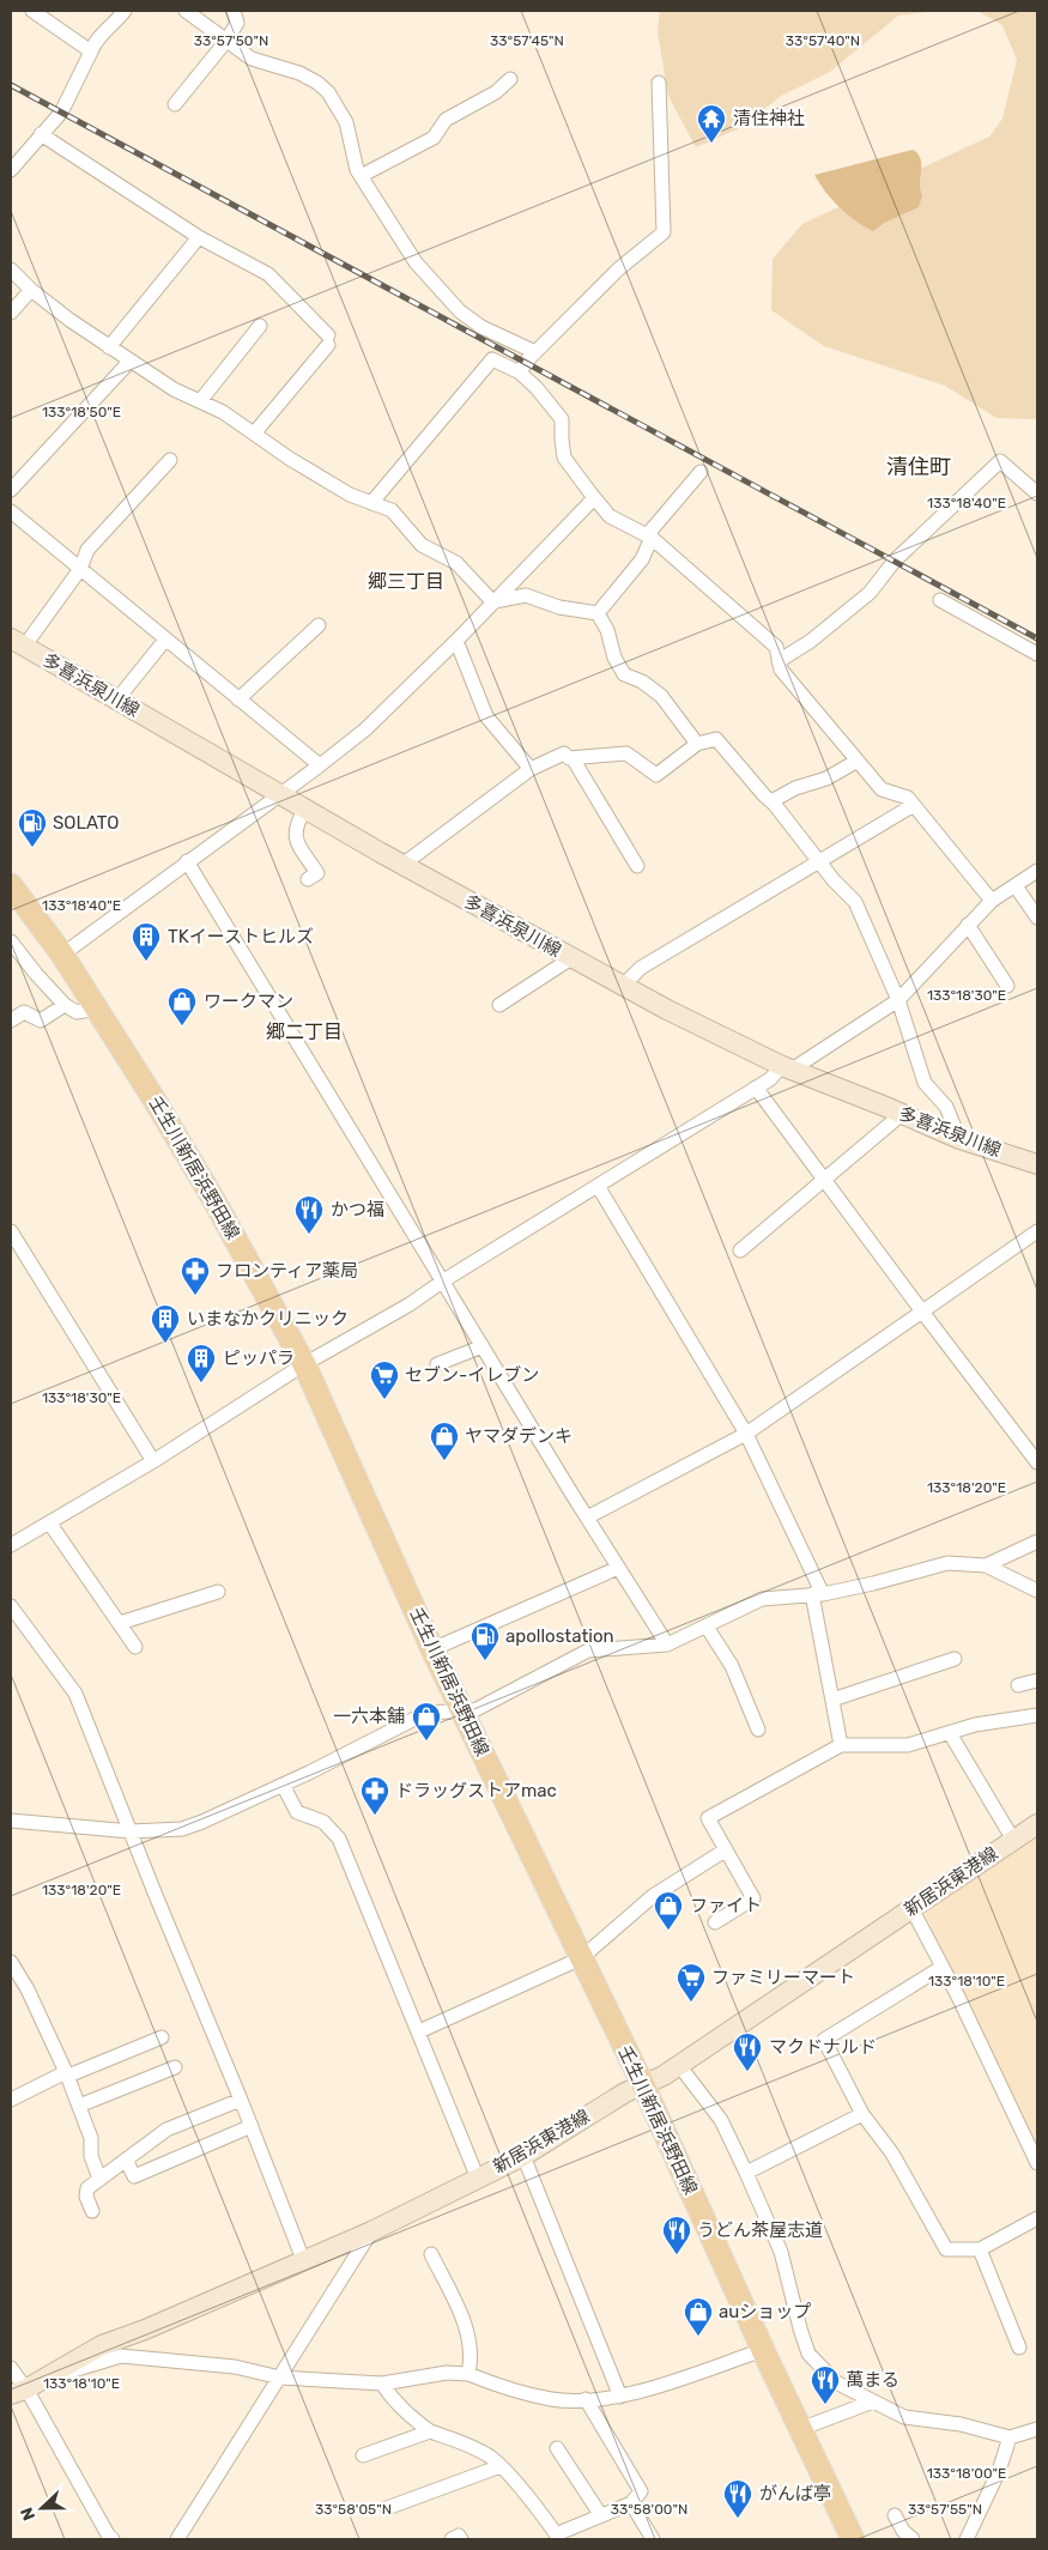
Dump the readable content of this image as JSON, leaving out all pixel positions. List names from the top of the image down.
{
  "streets": {
    "main road": ["多喜浜泉川線", "壬生川新居浜野田線", "新居浜東港線"]
  },
  "crossings": [
    ["壬生川新居浜野田線", "新居浜東港線"]
  ],
  "districts": ["清住町", "郷三丁目", "郷二丁目"],
  "places": {
    "temple": ["清住神社"],
    "fuel station": ["SOLATO", "apollostation"],
    "building": ["TKイーストヒルズ", "いまなかクリニック", "ピッパラ"],
    "shop": [
      "ワークマン",
      "ヤマダデンキ",
      "一六本舗",
      "ファイト",
      "auショップ"
    ],
    "restaurant": [
      "かつ福",
      "マクドナルド",
      "うどん茶屋志道",
      "萬まる",
      "がんば亭"
    ],
    "pharmacy": ["フロンティア薬局", "ドラッグストアmac"],
    "supermarket": ["セブン-イレブン", "ファミリーマート"]
  },
  "north": "left",
  "coordinates": [
    "33°57'50\"N",
    "33°57'45\"N",
    "33°57'40\"N",
    "133°18'50\"E",
    "133°18'40\"E",
    "133°18'30\"E",
    "133°18'20\"E",
    "133°18'10\"E",
    "133°18'00\"E",
    "33°58'05\"N",
    "33°58'00\"N",
    "33°57'55\"N"
  ]
}
